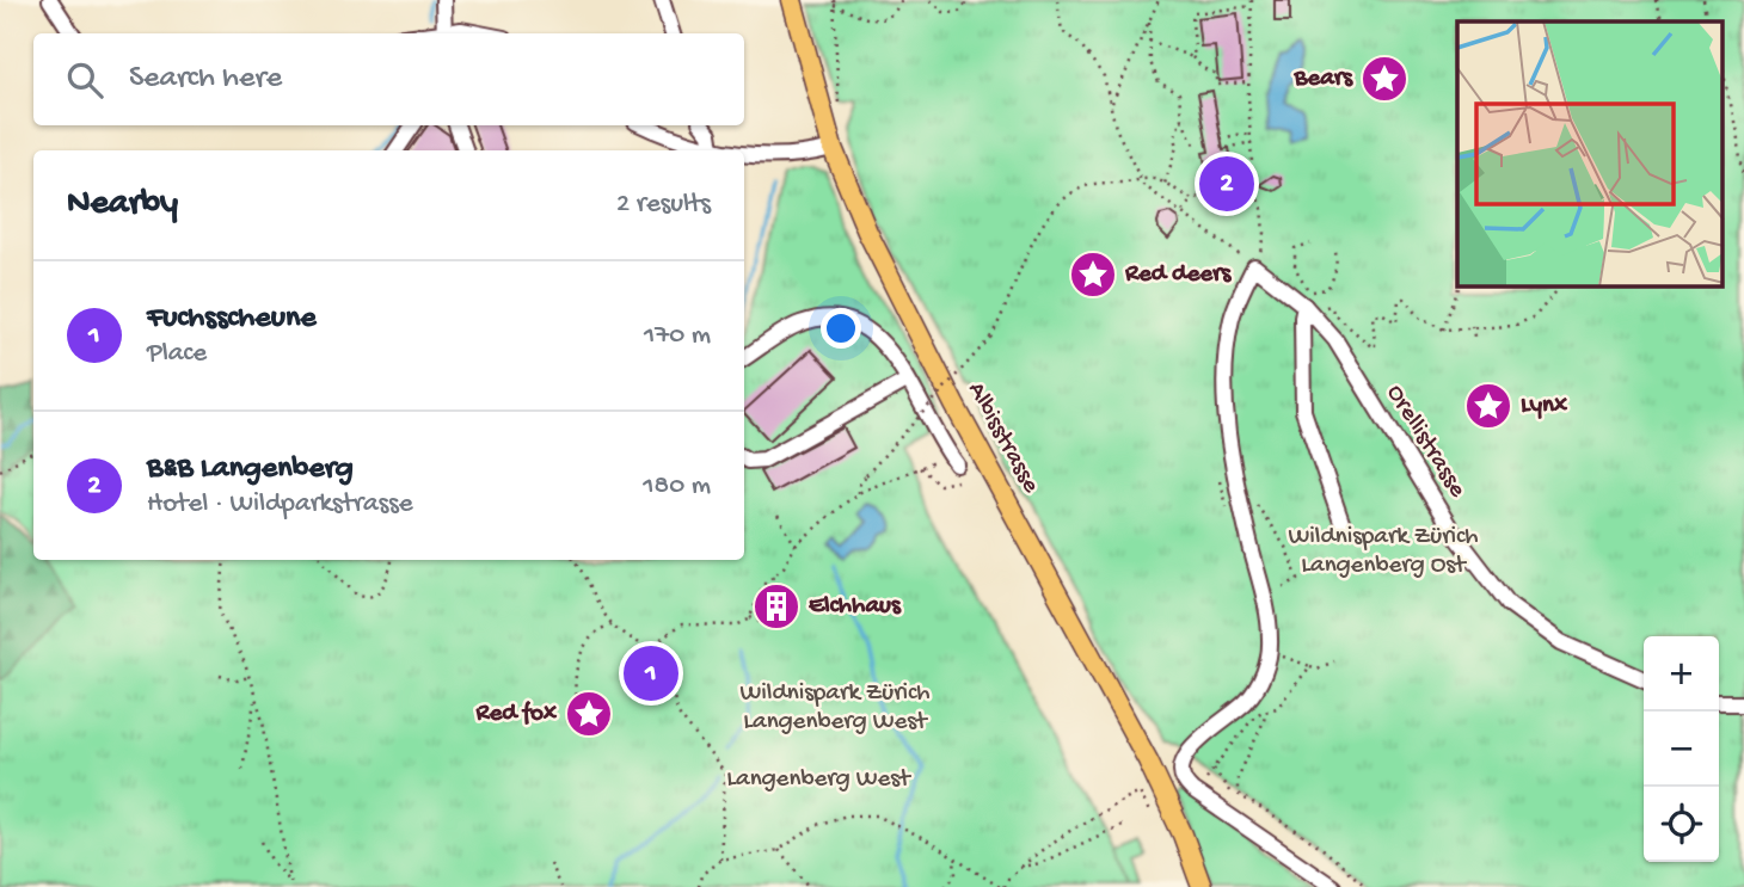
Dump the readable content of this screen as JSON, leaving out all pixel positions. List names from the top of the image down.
{
  "streets": {
    "main road": ["Albisstrasse"],
    "street": ["Orellistrasse"]
  },
  "parks": ["Wildnispark Zürich Langenberg Ost", "Wildnispark Zürich Langenberg West", "Langenberg West"],
  "places": {
    "place": [
      "Bears",
      "Red deers",
      "Lynx",
      "Red fox"
    ],
    "building": ["Elchhaus"]
  },
  "page": {
    "search": "Search here",
    "heading": ["Nearby", "2 results"],
    "pins": ["2", "1"],
    "list": [
      {
        "mark": "1",
        "name": "Fuchsscheune",
        "note": "Place",
        "value": "170 m"
      },
      {
        "mark": "2",
        "name": "B&B Langenberg",
        "note": "Hotel · Wildparkstrasse",
        "value": "180 m"
      }
    ],
    "map_buttons": ["+", "−"]
  }
}
